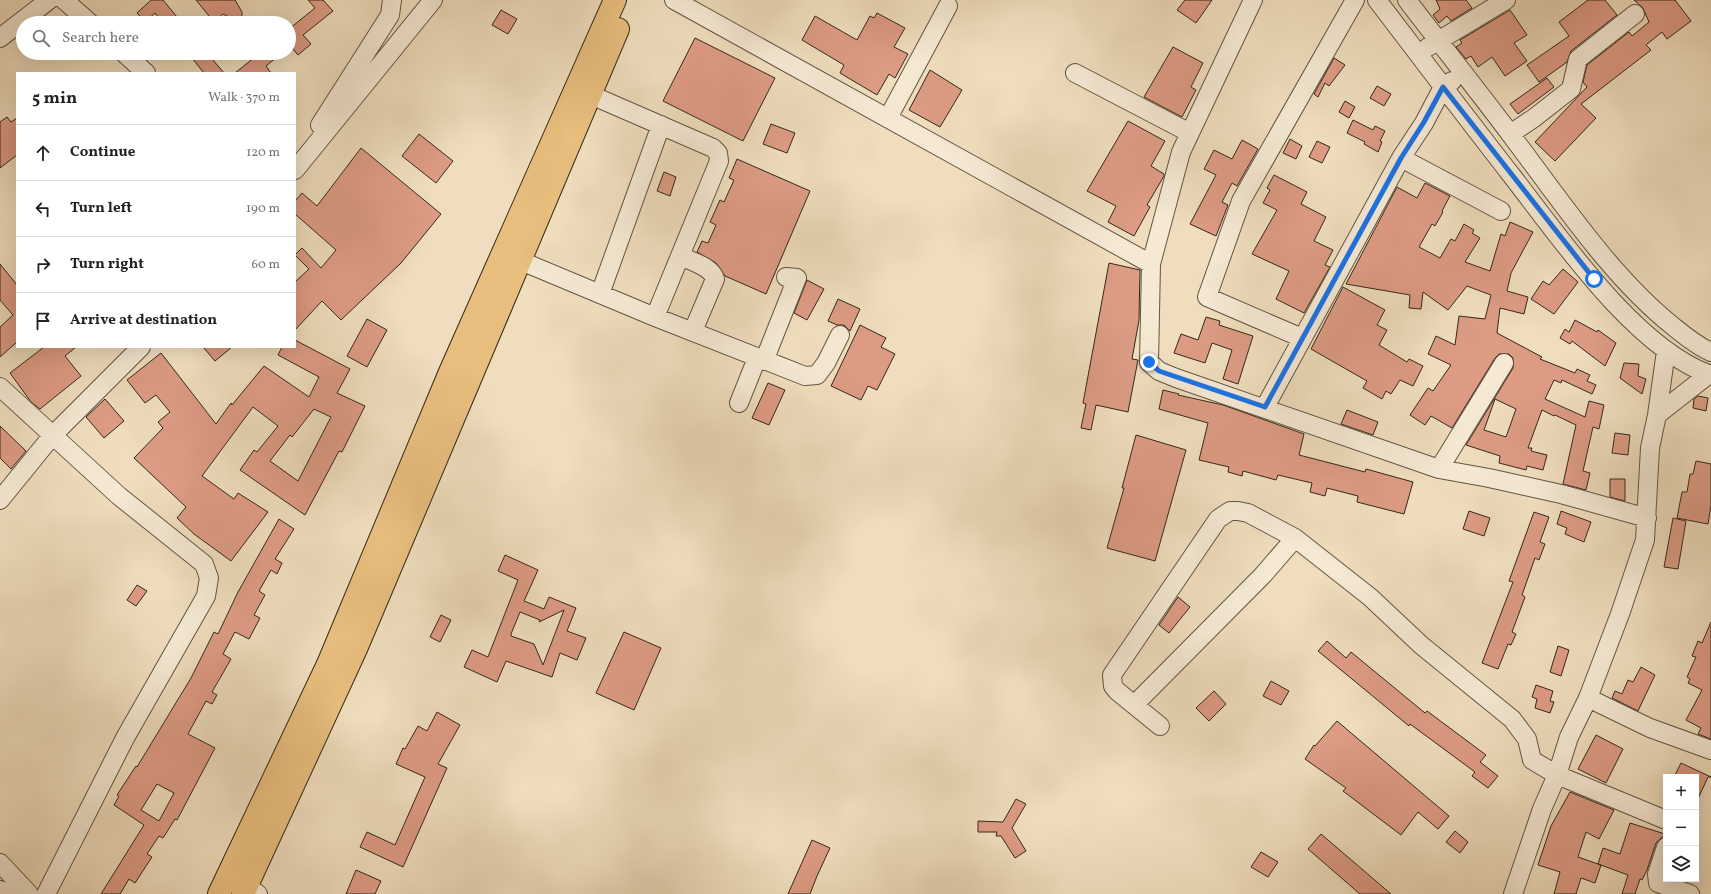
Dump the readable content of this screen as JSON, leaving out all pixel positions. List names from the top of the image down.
{
  "page": {
    "search": "Search here",
    "heading": ["5 min", "Walk · 370 m"],
    "list": [
      ["Continue", "120 m"],
      ["Turn left", "190 m"],
      ["Turn right", "60 m"],
      "Arrive at destination"
    ],
    "map_buttons": ["+", "−"]
  }
}
